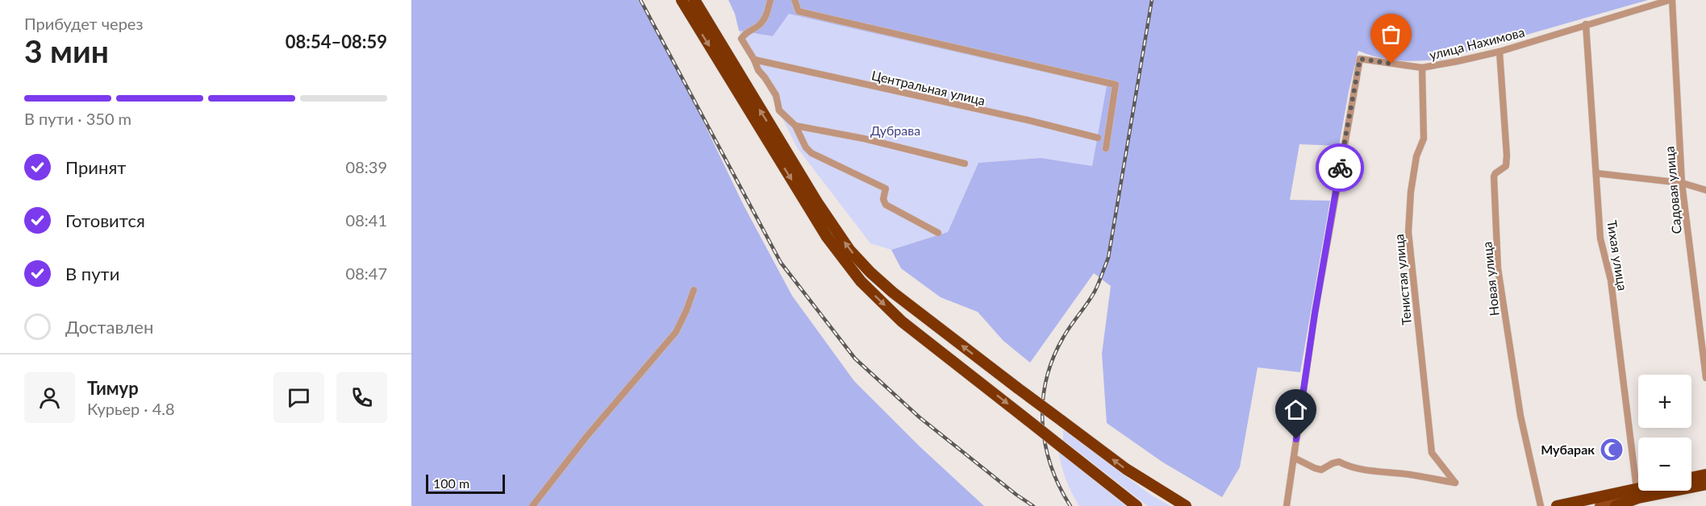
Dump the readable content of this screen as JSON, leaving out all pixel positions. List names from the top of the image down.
{
  "streets": {
    "street": [
      "улица Нахимова",
      "Центральная улица",
      "Садовая улица",
      "Тихая улица",
      "Новая улица",
      "Тенистая улица"
    ]
  },
  "crossings": [
    ["улица Нахимова", "Садовая улица"],
    ["улица Нахимова", "Тихая улица"],
    ["улица Нахимова", "Новая улица"],
    ["улица Нахимова", "Тенистая улица"]
  ],
  "parks": ["Дубрава"],
  "places": {
    "mosque": ["Мубарак"]
  },
  "scale_bar": "100 m",
  "page": {
    "heading": ["3 мин", "Прибудет через", "08:54–08:59"],
    "panel": ["Тимур", "Курьер · 4.8"],
    "bar": "В пути · 350 m",
    "list": [
      ["Принят", "08:39"],
      ["Готовится", "08:41"],
      ["В пути", "08:47"],
      "Доставлен"
    ],
    "map_buttons": ["+", "−"],
    "scale": "100 m"
  }
}
